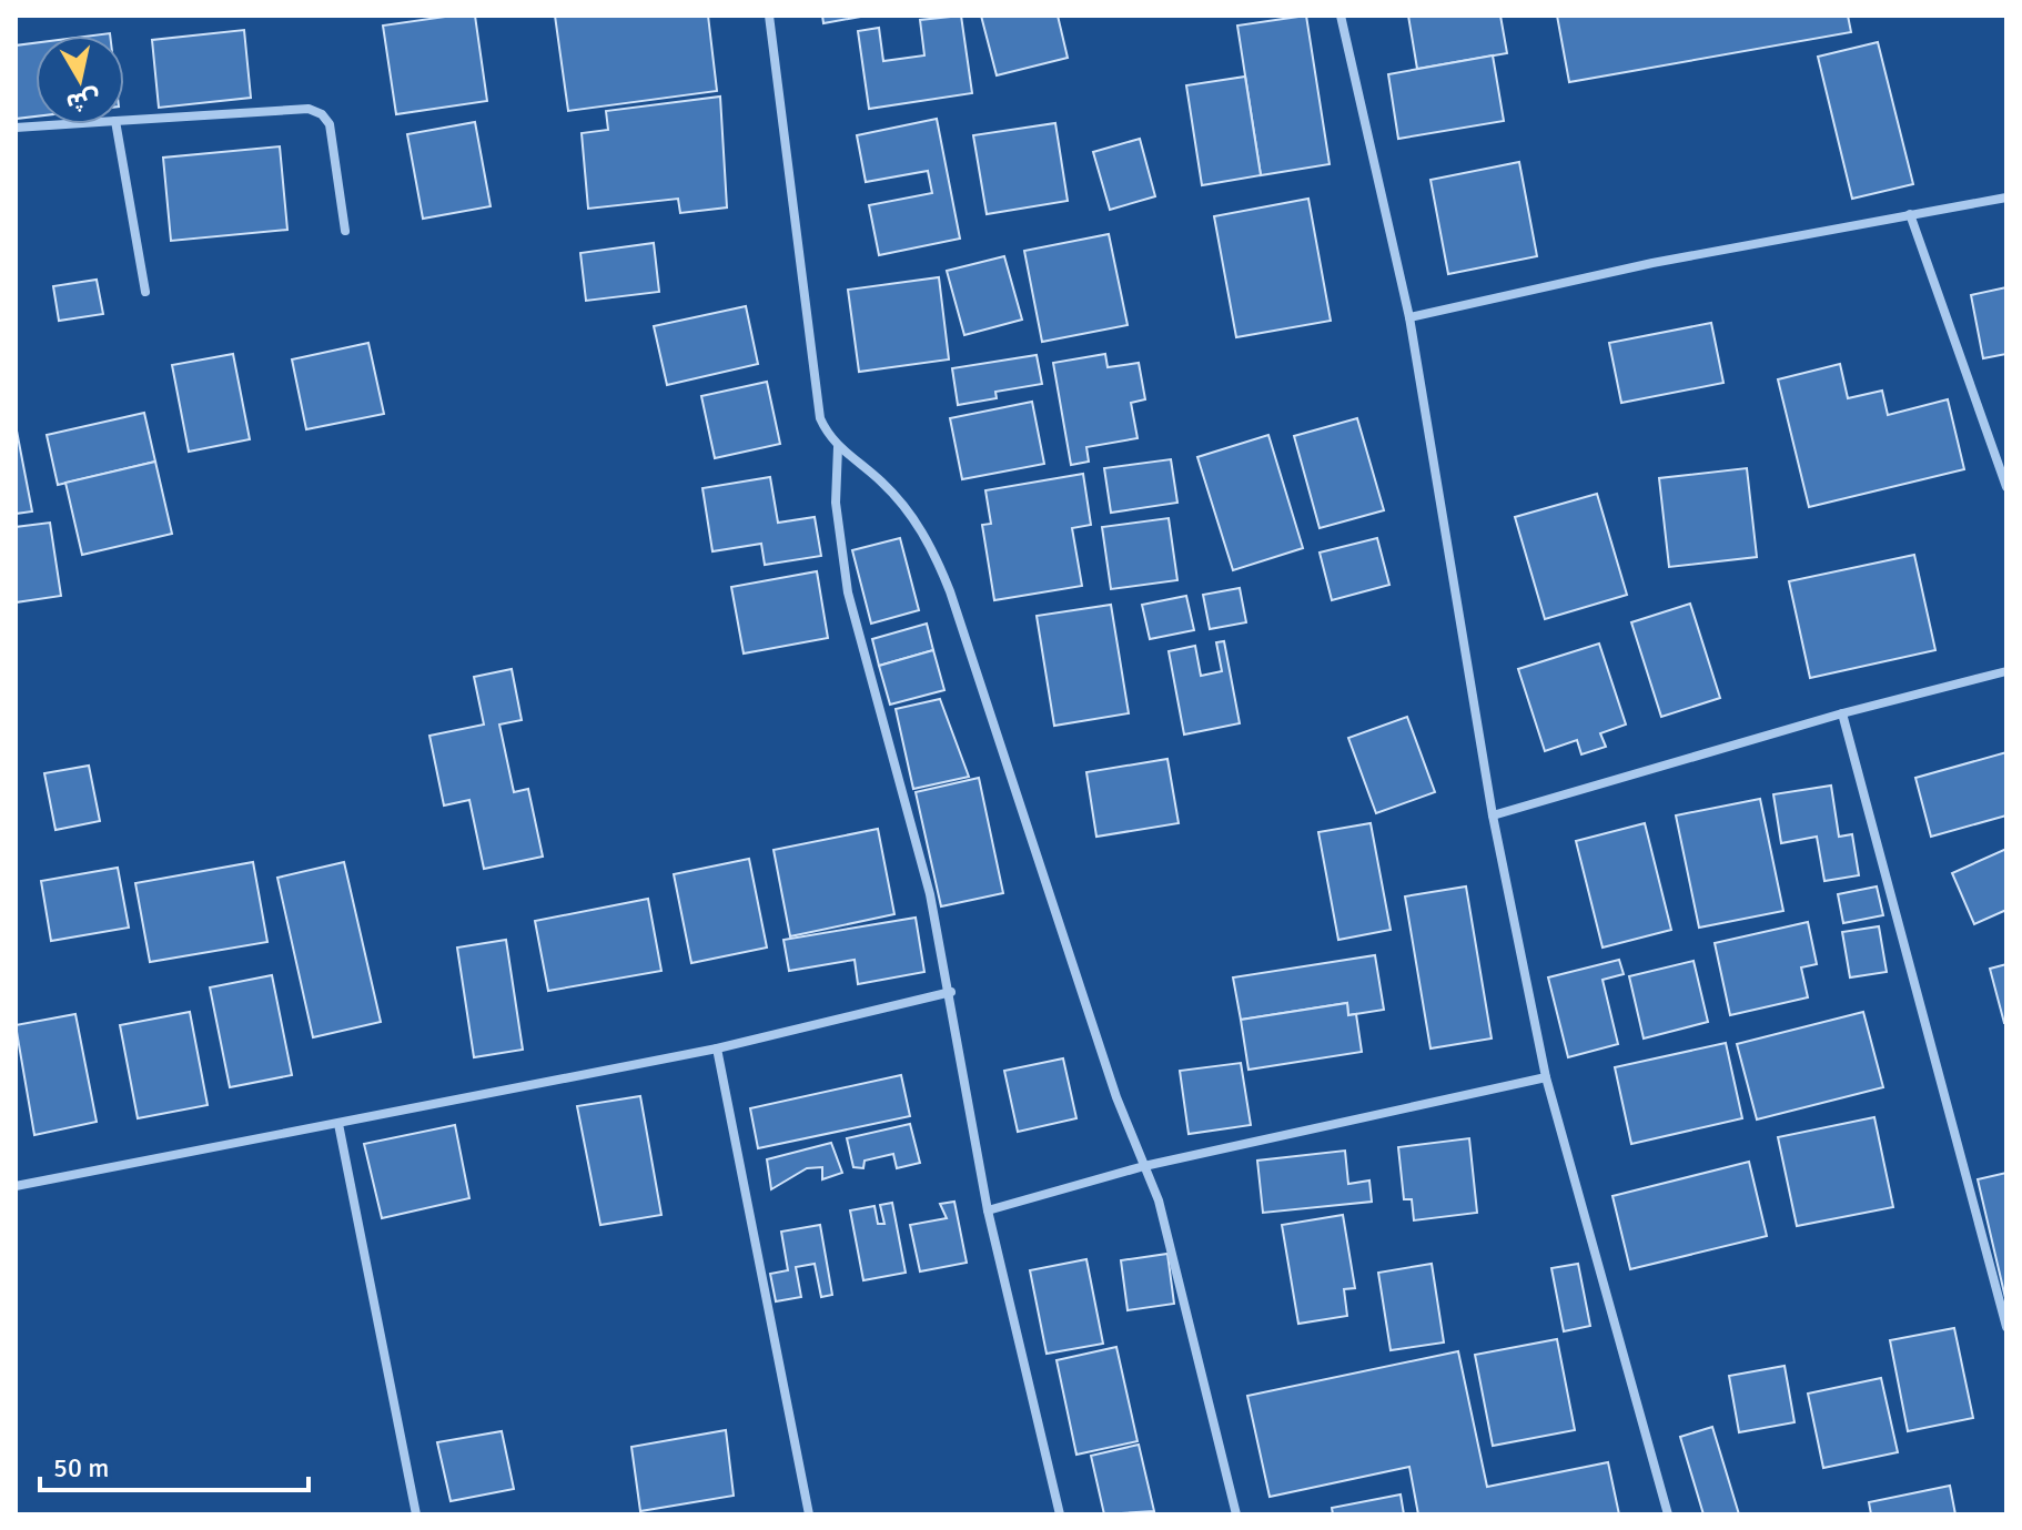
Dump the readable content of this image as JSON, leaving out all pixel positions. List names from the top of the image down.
{
  "scale_bar": "50 m",
  "north": "bottom"
}
